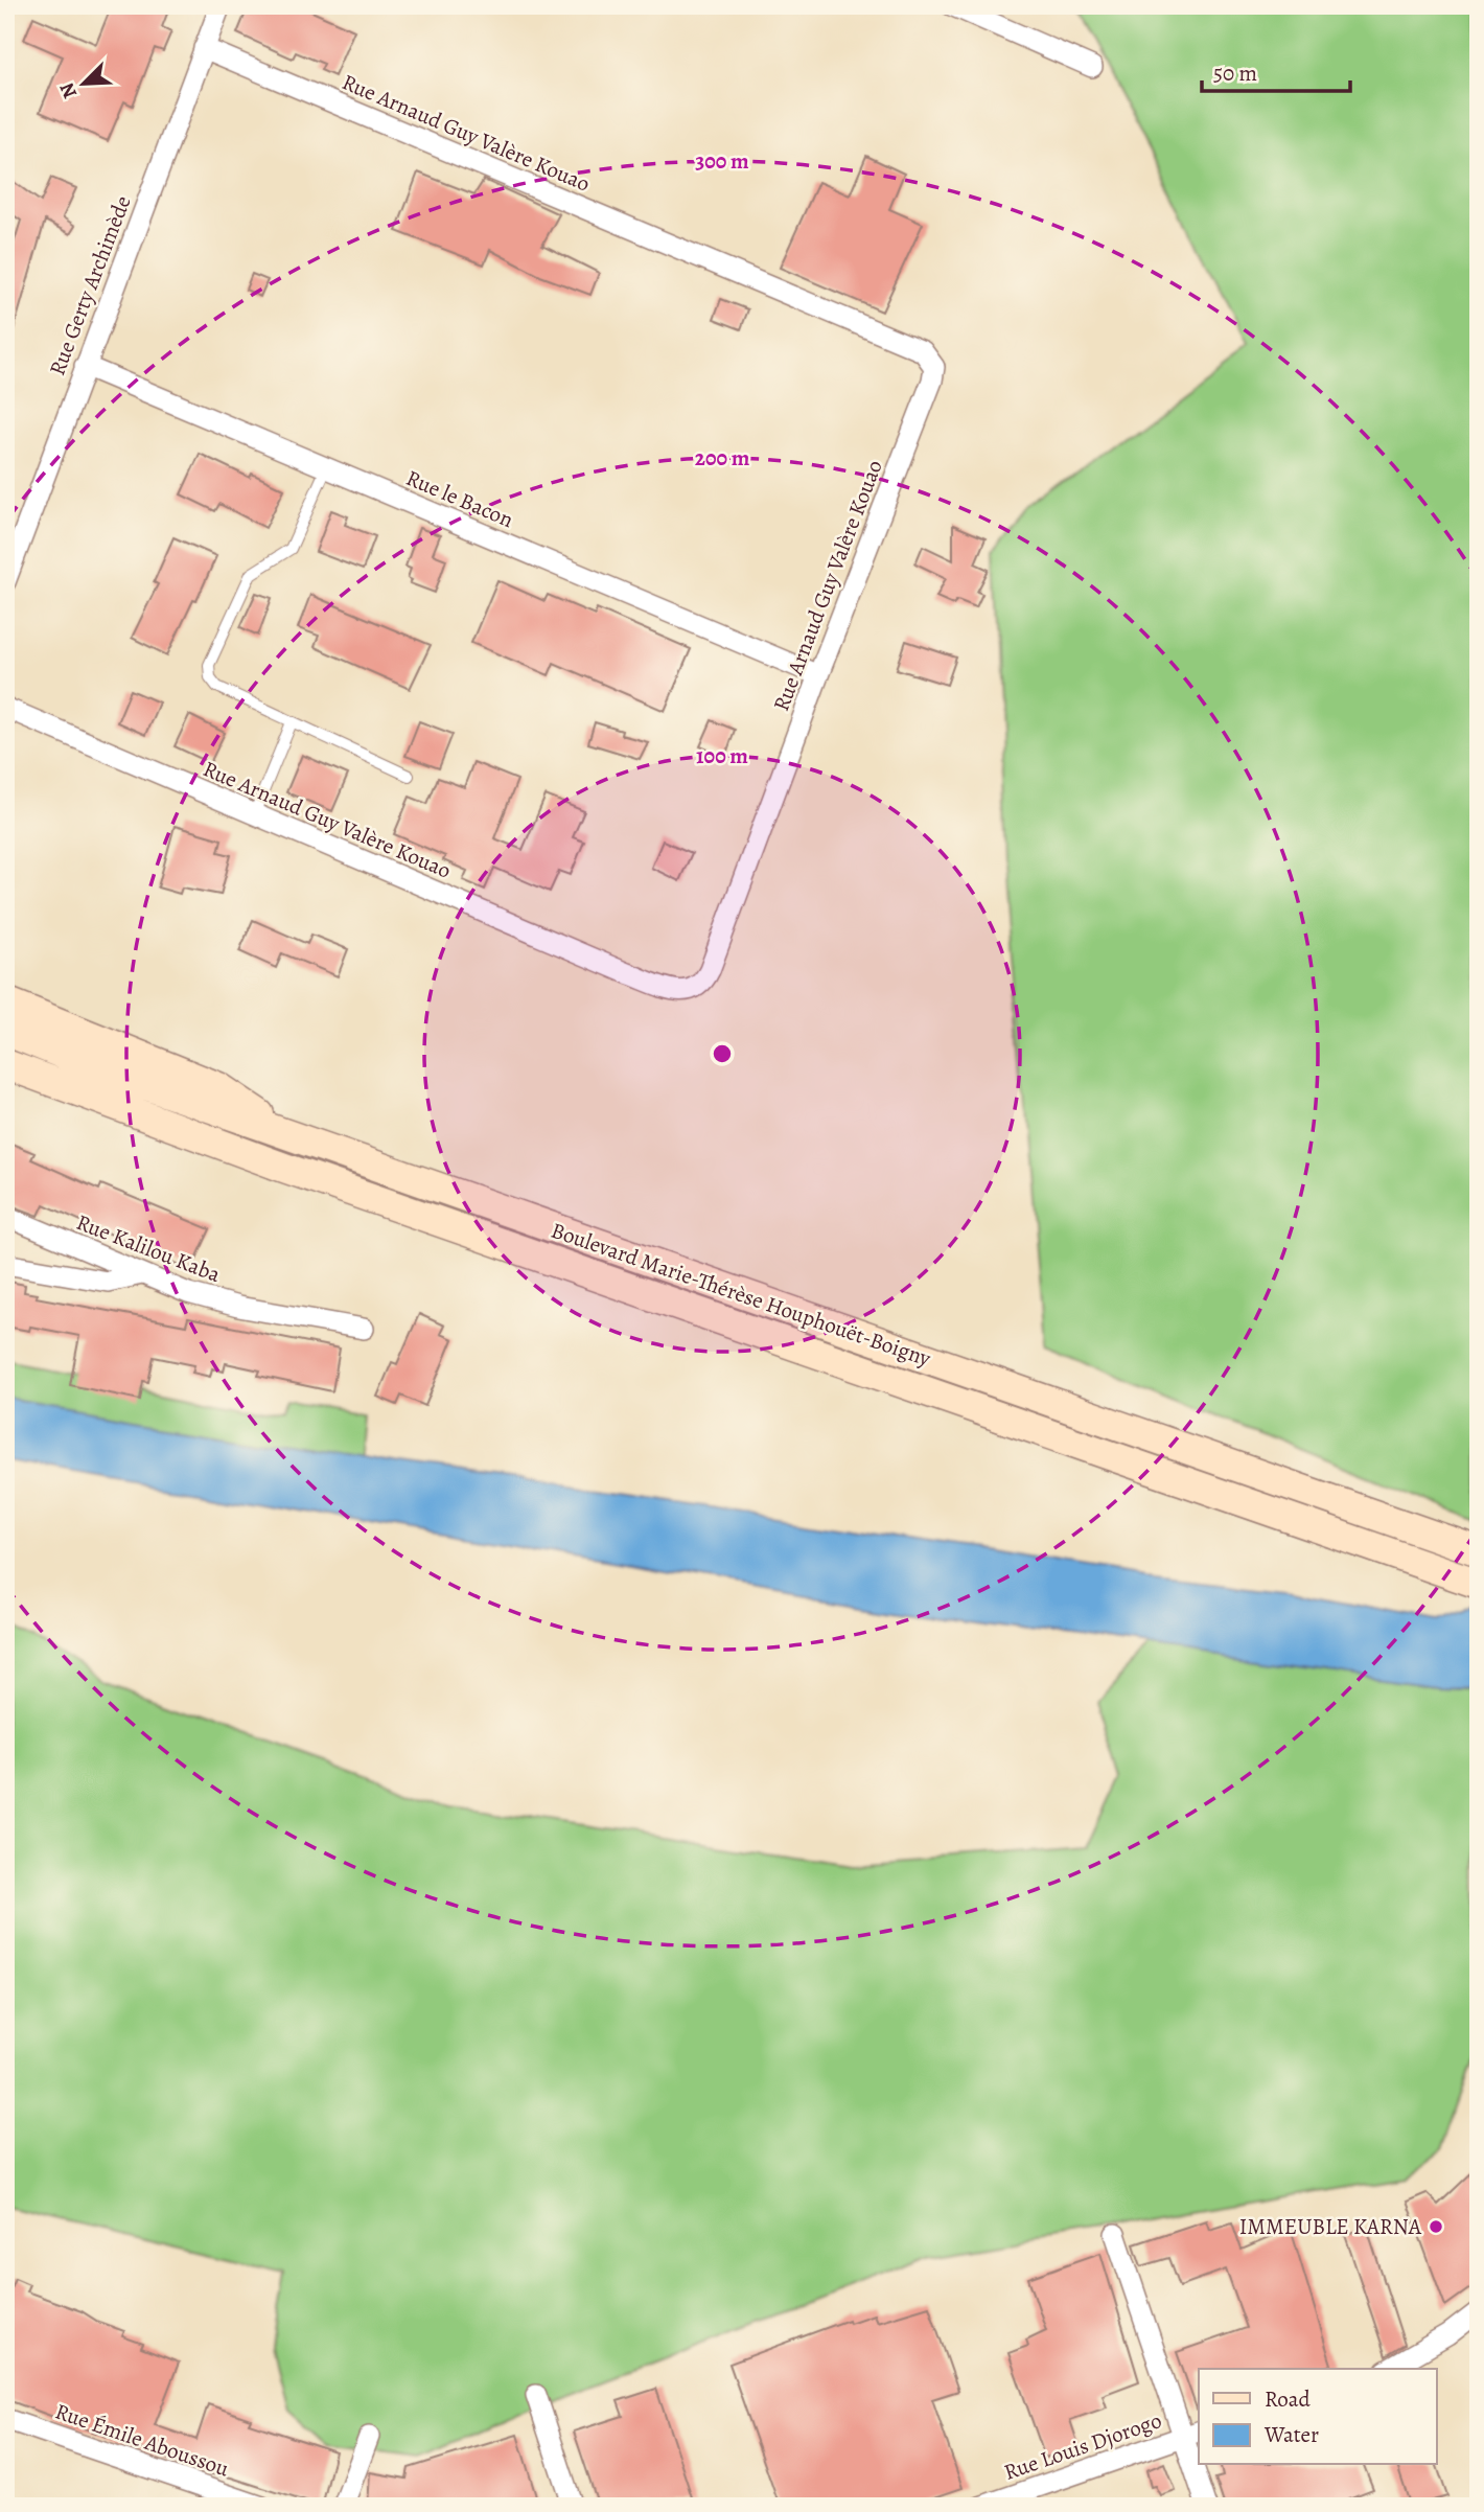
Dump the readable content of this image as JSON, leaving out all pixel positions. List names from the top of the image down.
{
  "streets": {
    "main road": ["Boulevard Marie-Thérèse Houphouët-Boigny"],
    "street": [
      "Rue Arnaud Guy Valère Kouao",
      "Rue Gerty Archimède",
      "Rue le Bacon",
      "Rue Kalilou Kaba",
      "Rue Émile Aboussou",
      "Rue Louis Djorogo"
    ]
  },
  "crossings": [
    ["Rue Arnaud Guy Valère Kouao", "Rue Gerty Archimède"],
    ["Rue Arnaud Guy Valère Kouao", "Rue le Bacon"],
    ["Rue Gerty Archimède", "Rue le Bacon"]
  ],
  "places": ["IMMEUBLE KARNA"],
  "legend": ["Road", "Water"],
  "scale_bar": "50 m",
  "north": "bottom left",
  "rings": ["300 m", "200 m", "100 m"]
}
